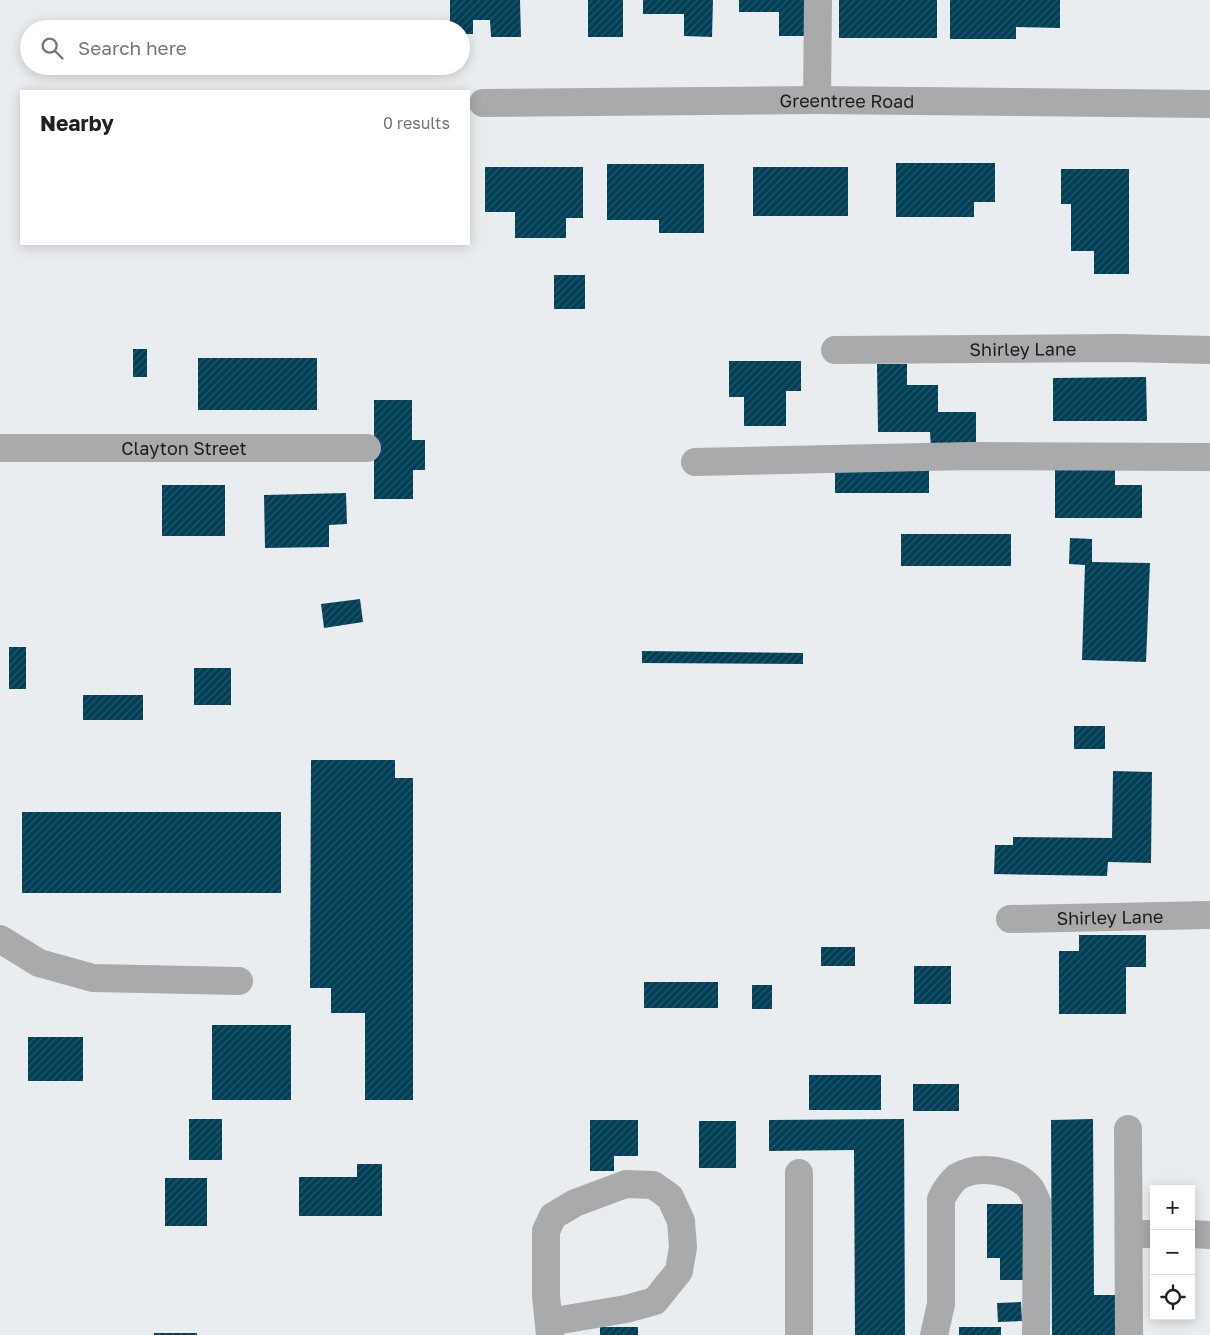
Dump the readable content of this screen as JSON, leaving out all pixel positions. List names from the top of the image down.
{
  "streets": {
    "street": ["Greentree Road", "Shirley Lane", "Clayton Street"]
  },
  "page": {
    "search": "Search here",
    "heading": ["Nearby", "0 results"],
    "map_buttons": ["+", "−"]
  }
}
